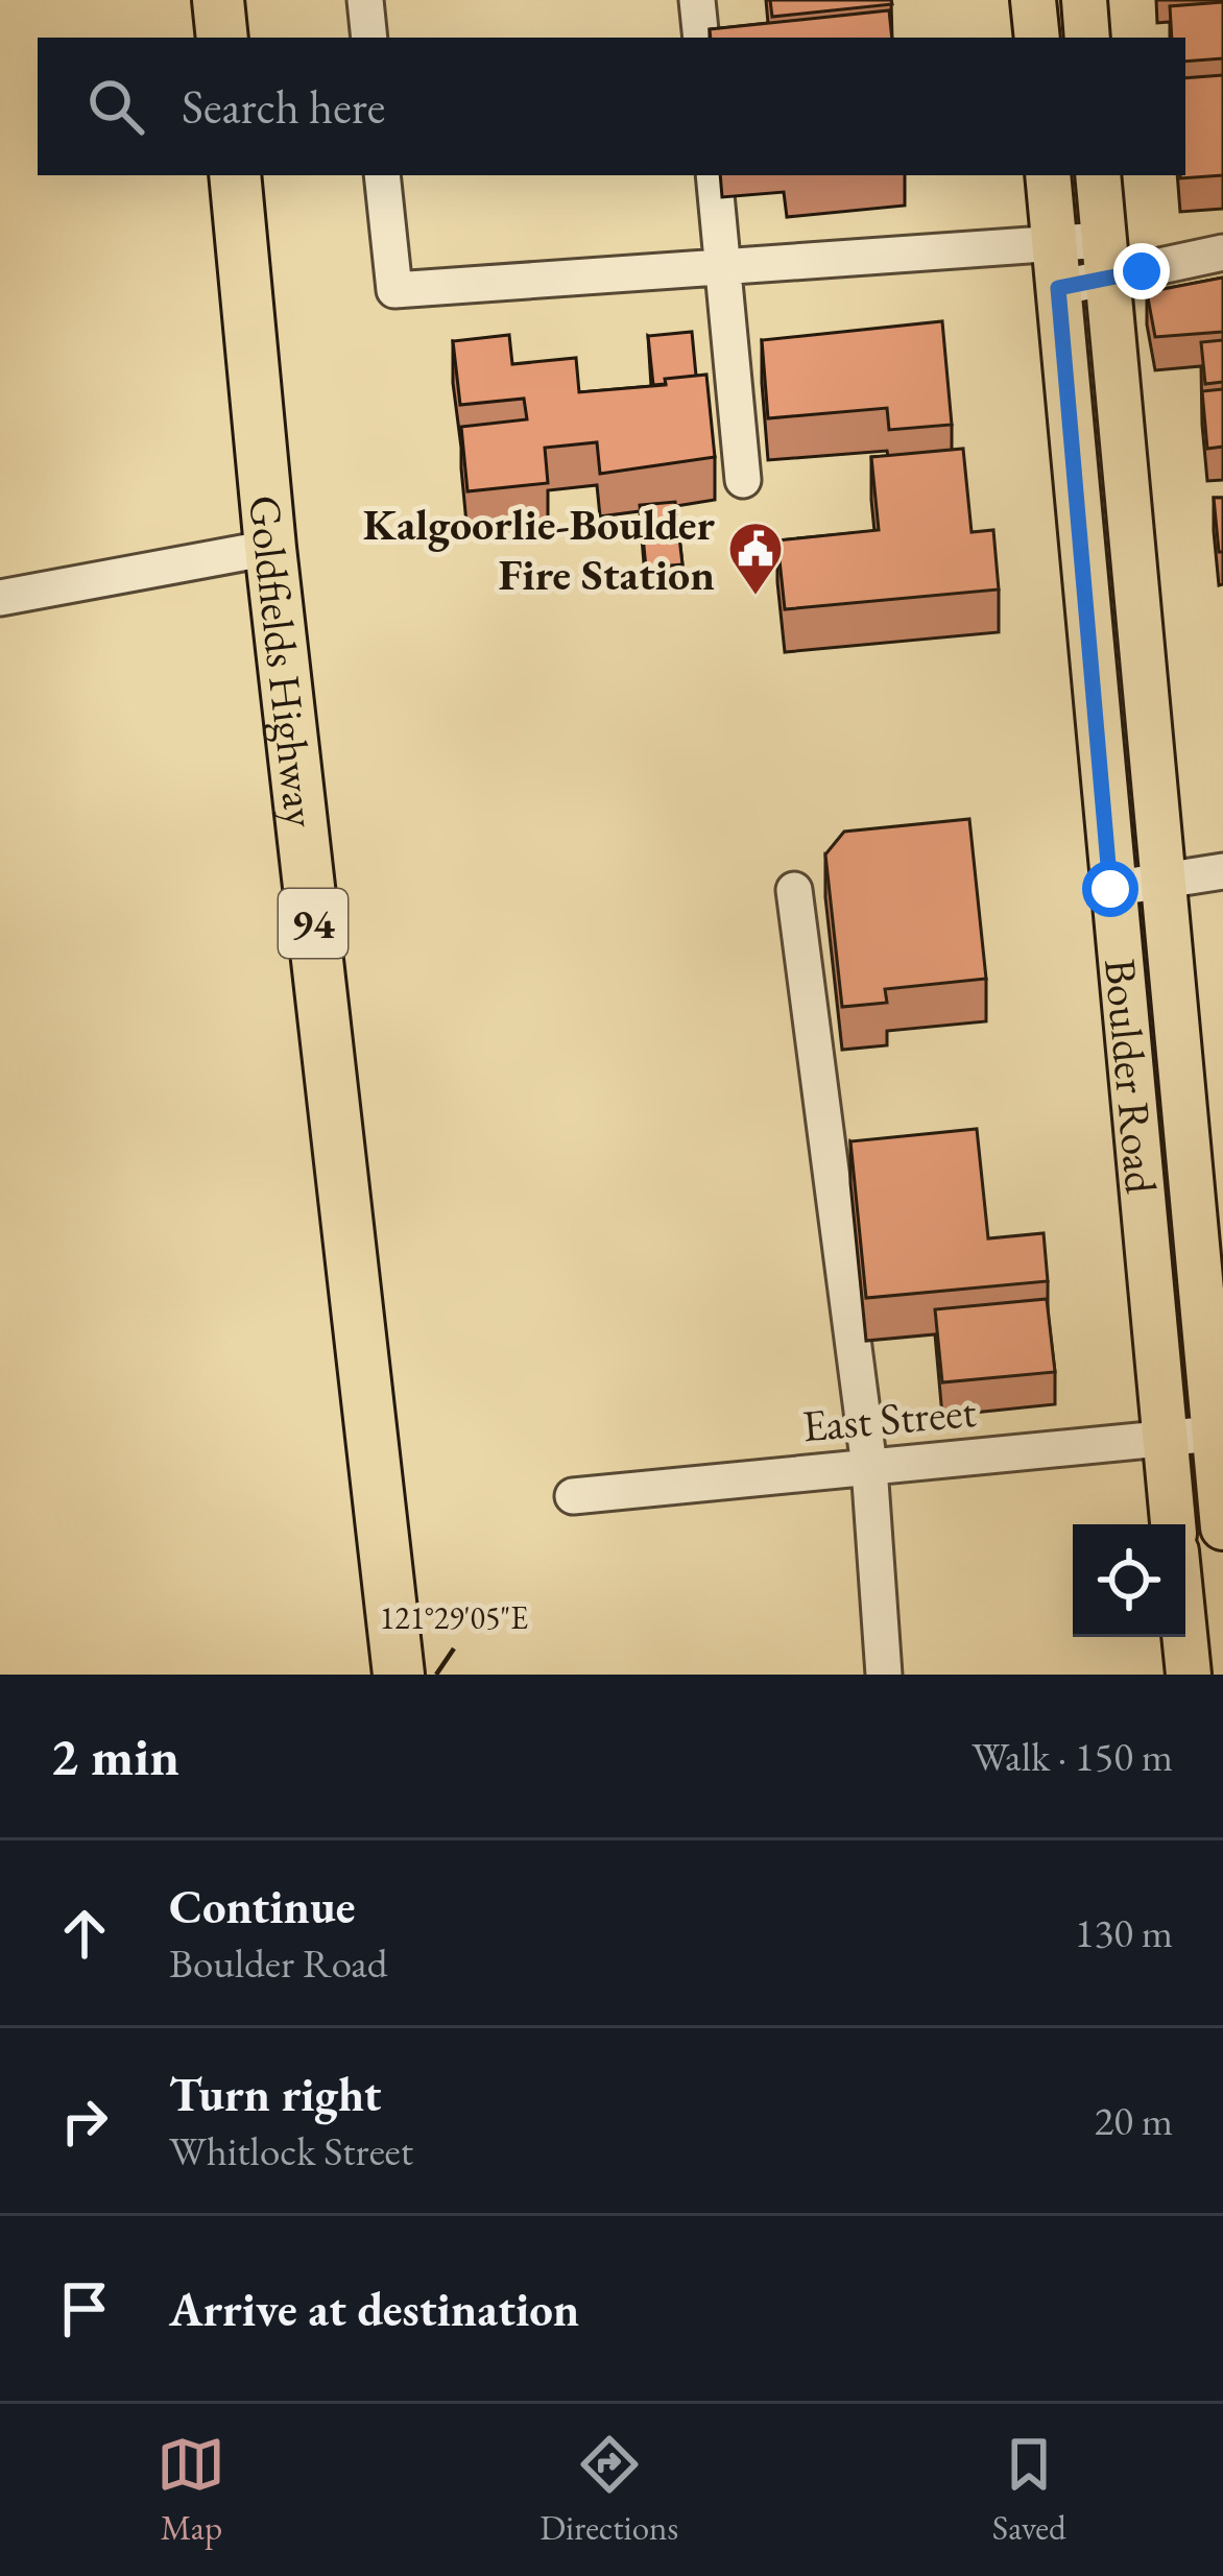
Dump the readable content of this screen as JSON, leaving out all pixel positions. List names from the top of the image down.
{
  "streets": {
    "highway": ["Goldfields Highway", "94"],
    "main road": ["Boulder Road"],
    "street": ["East Street"]
  },
  "crossings": [
    ["Boulder Road", "East Street"]
  ],
  "places": {
    "public building": ["Kalgoorlie-Boulder Fire Station"]
  },
  "page": {
    "search": "Search here",
    "heading": ["2 min", "Walk · 150 m"],
    "list": [
      ["Continue", "Boulder Road", "130 m"],
      ["Turn right", "Whitlock Street", "20 m"],
      "Arrive at destination"
    ],
    "nav": ["Map", "Directions", "Saved"]
  },
  "coordinates": ["121°29'05\"E"]
}
